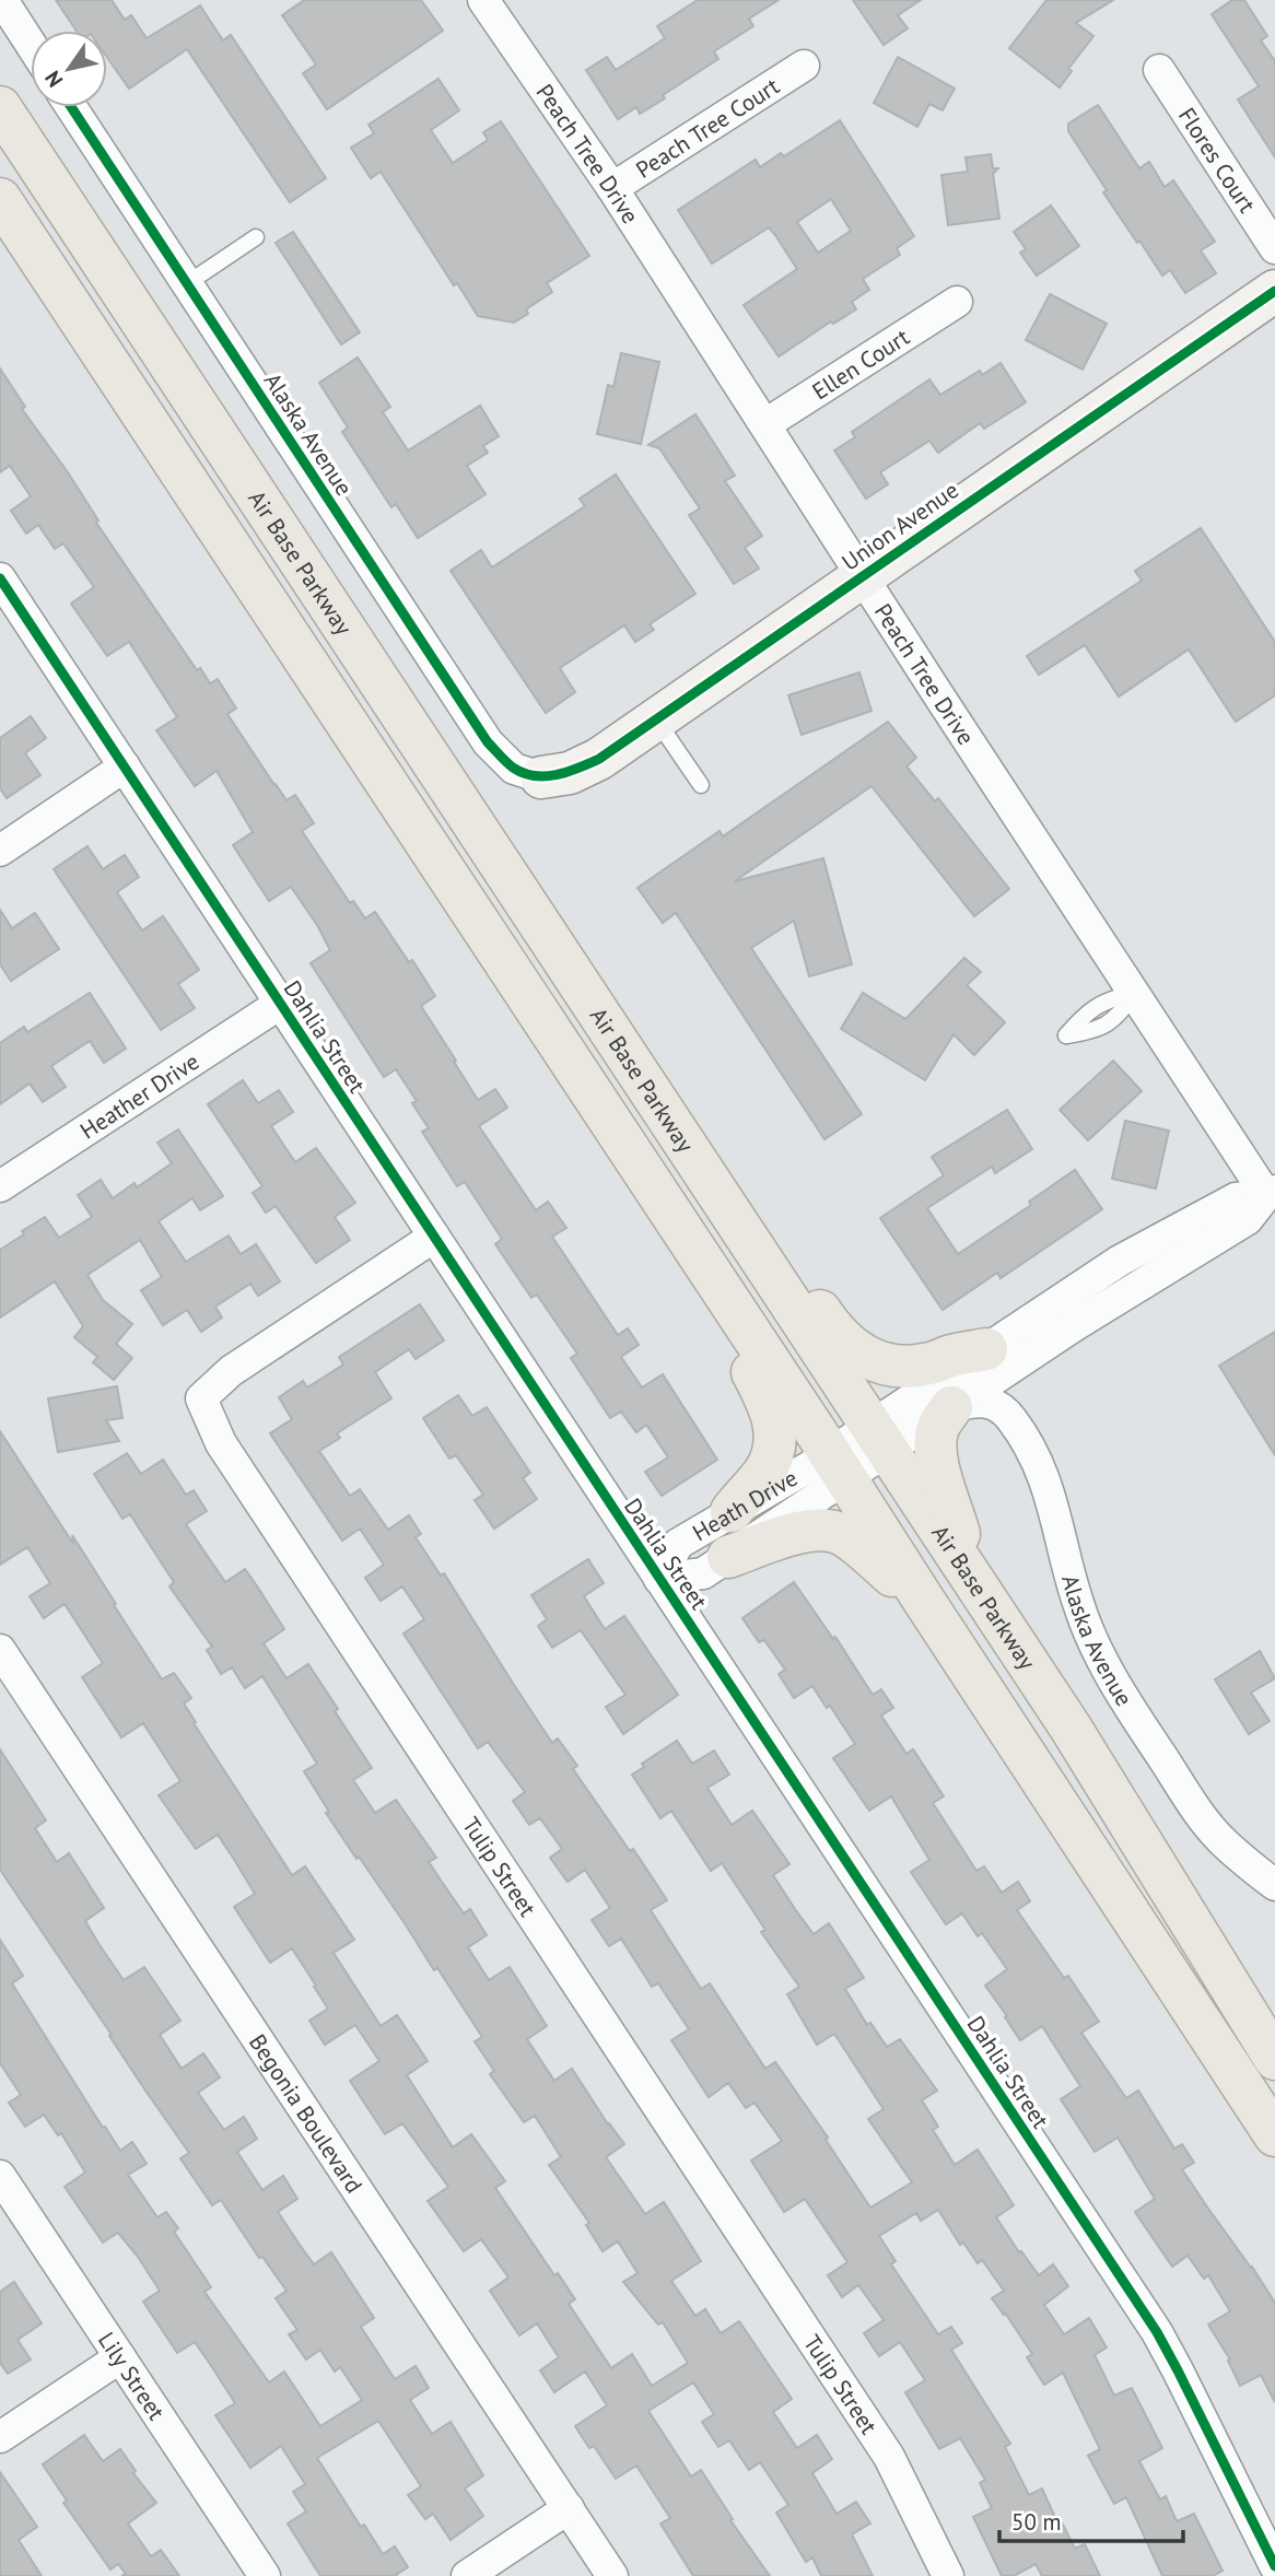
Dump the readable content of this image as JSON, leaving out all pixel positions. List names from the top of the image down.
{
  "streets": {
    "main road": ["Air Base Parkway"],
    "street": [
      "Peach Tree Court",
      "Peach Tree Drive",
      "Flores Court",
      "Ellen Court",
      "Alaska Avenue",
      "Union Avenue",
      "Dahlia Street",
      "Heather Drive",
      "Heath Drive",
      "Tulip Street",
      "Begonia Boulevard",
      "Lily Street"
    ]
  },
  "crossings": [
    ["Peach Tree Court", "Peach Tree Drive"],
    ["Peach Tree Drive", "Ellen Court"],
    ["Peach Tree Drive", "Union Avenue"],
    ["Peach Tree Drive", "Heath Drive"],
    ["Alaska Avenue", "Union Avenue"],
    ["Alaska Avenue", "Heath Drive"],
    ["Air Base Parkway", "Heath Drive"],
    ["Dahlia Street", "Heather Drive"],
    ["Dahlia Street", "Heath Drive"],
    ["Dahlia Street", "Tulip Street"]
  ],
  "scale_bar": "50 m",
  "north": "bottom left"
}
